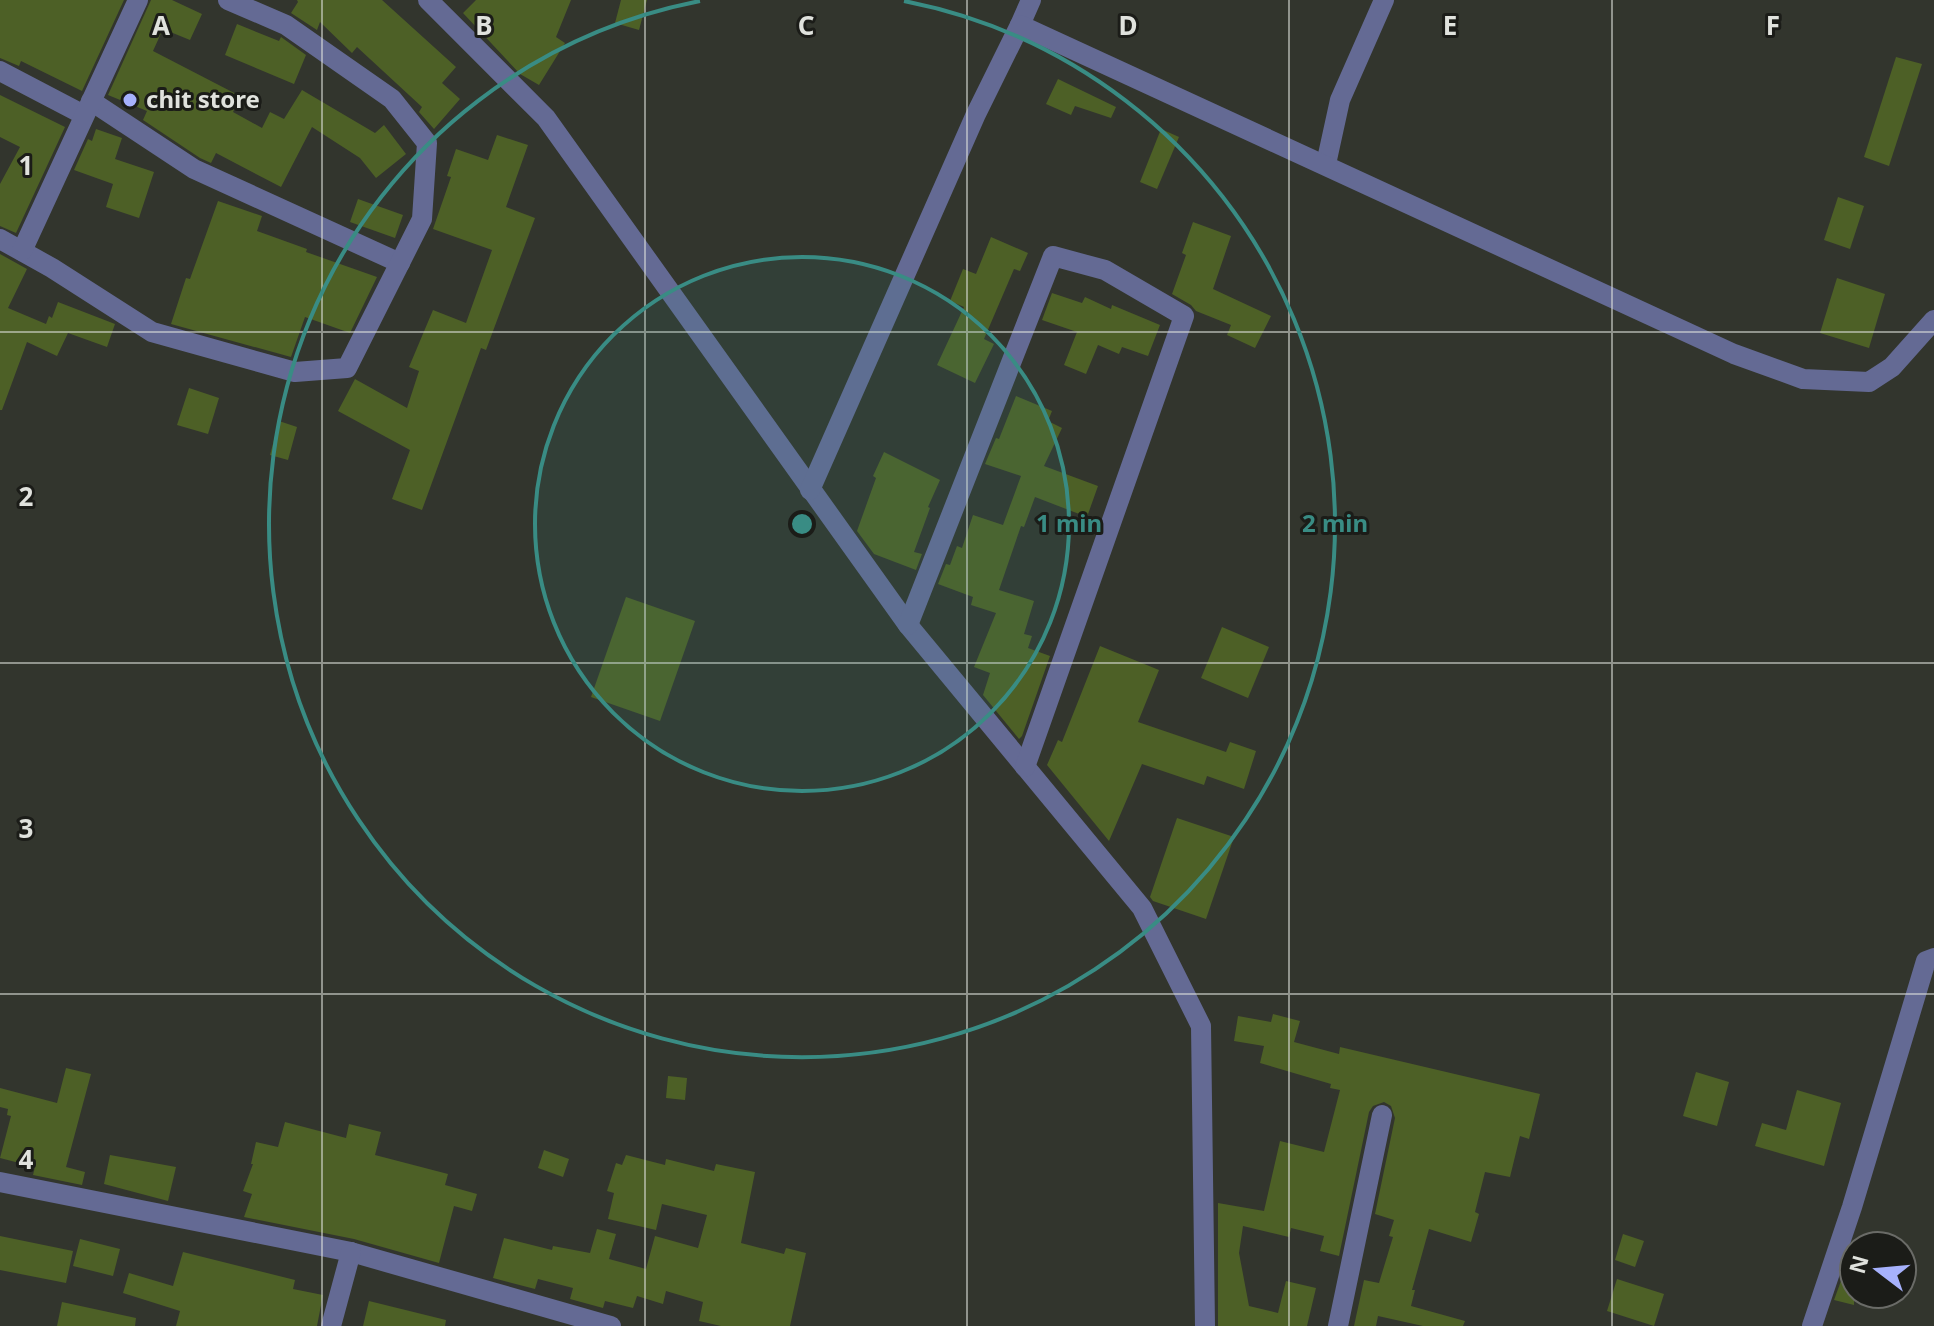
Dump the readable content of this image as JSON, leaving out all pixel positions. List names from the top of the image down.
{
  "places": ["chit store"],
  "north": "left",
  "grid": {
    "columns": [
      "A",
      "B",
      "C",
      "D",
      "E",
      "F"
    ],
    "rows": [
      "1",
      "2",
      "3",
      "4"
    ]
  },
  "rings": ["1 min", "2 min"]
}
